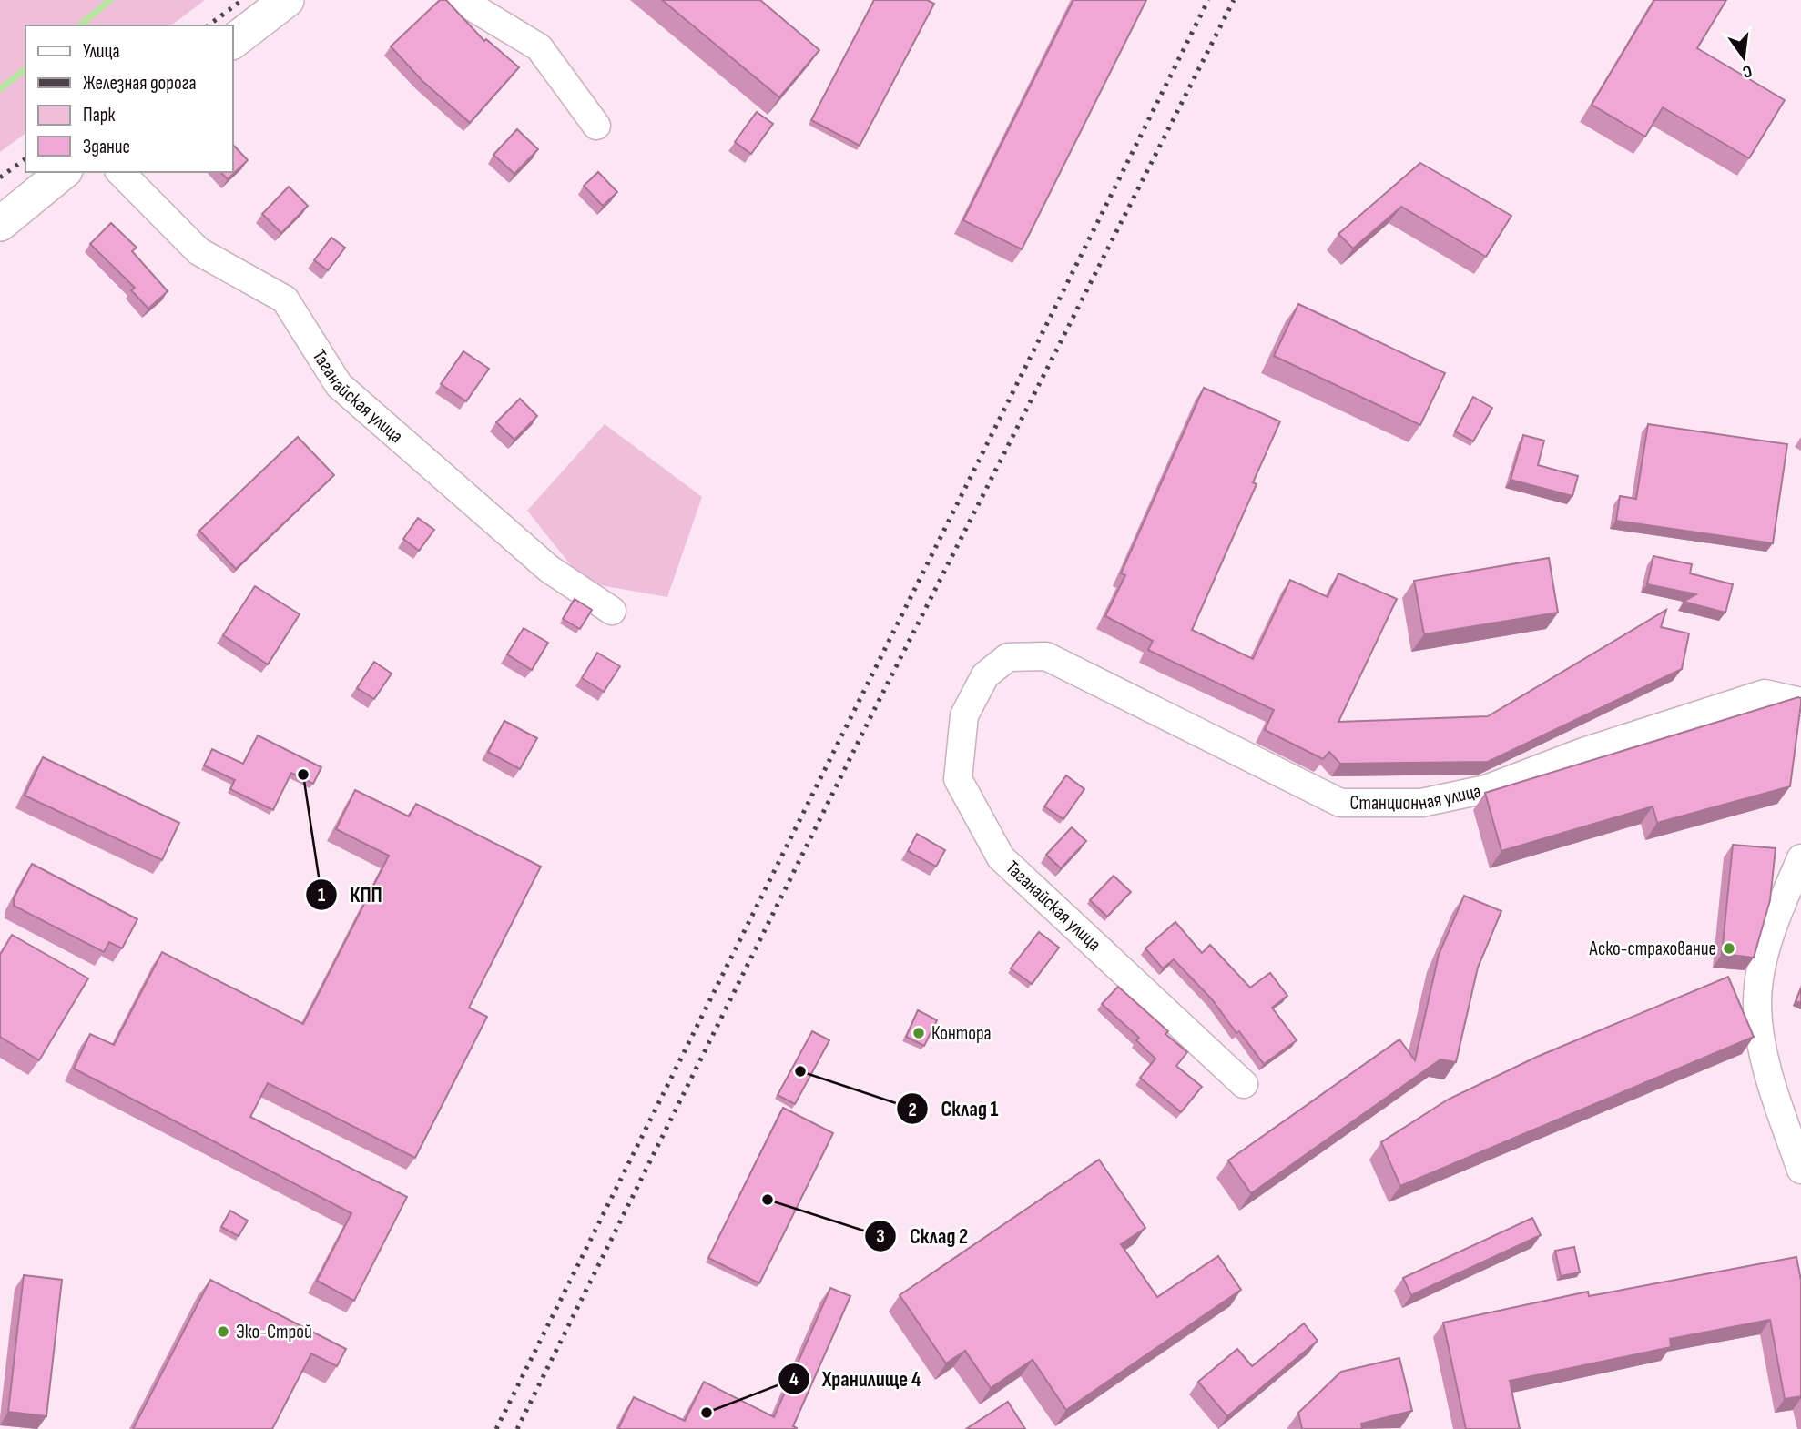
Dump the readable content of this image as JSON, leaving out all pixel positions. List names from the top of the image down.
{
  "streets": {
    "street": ["Таганайская улица", "Станционная улица"]
  },
  "crossings": [
    ["Таганайская улица", "Станционная улица"]
  ],
  "places": [
    "КПП",
    "Аско-страхование",
    "Контора",
    "Склад 1",
    "Склад 2",
    "Эко-Строй",
    "Хранилище 4"
  ],
  "legend": [
    "Улица",
    "Железная дорога",
    "Парк",
    "Здание"
  ],
  "north": "bottom"
}
